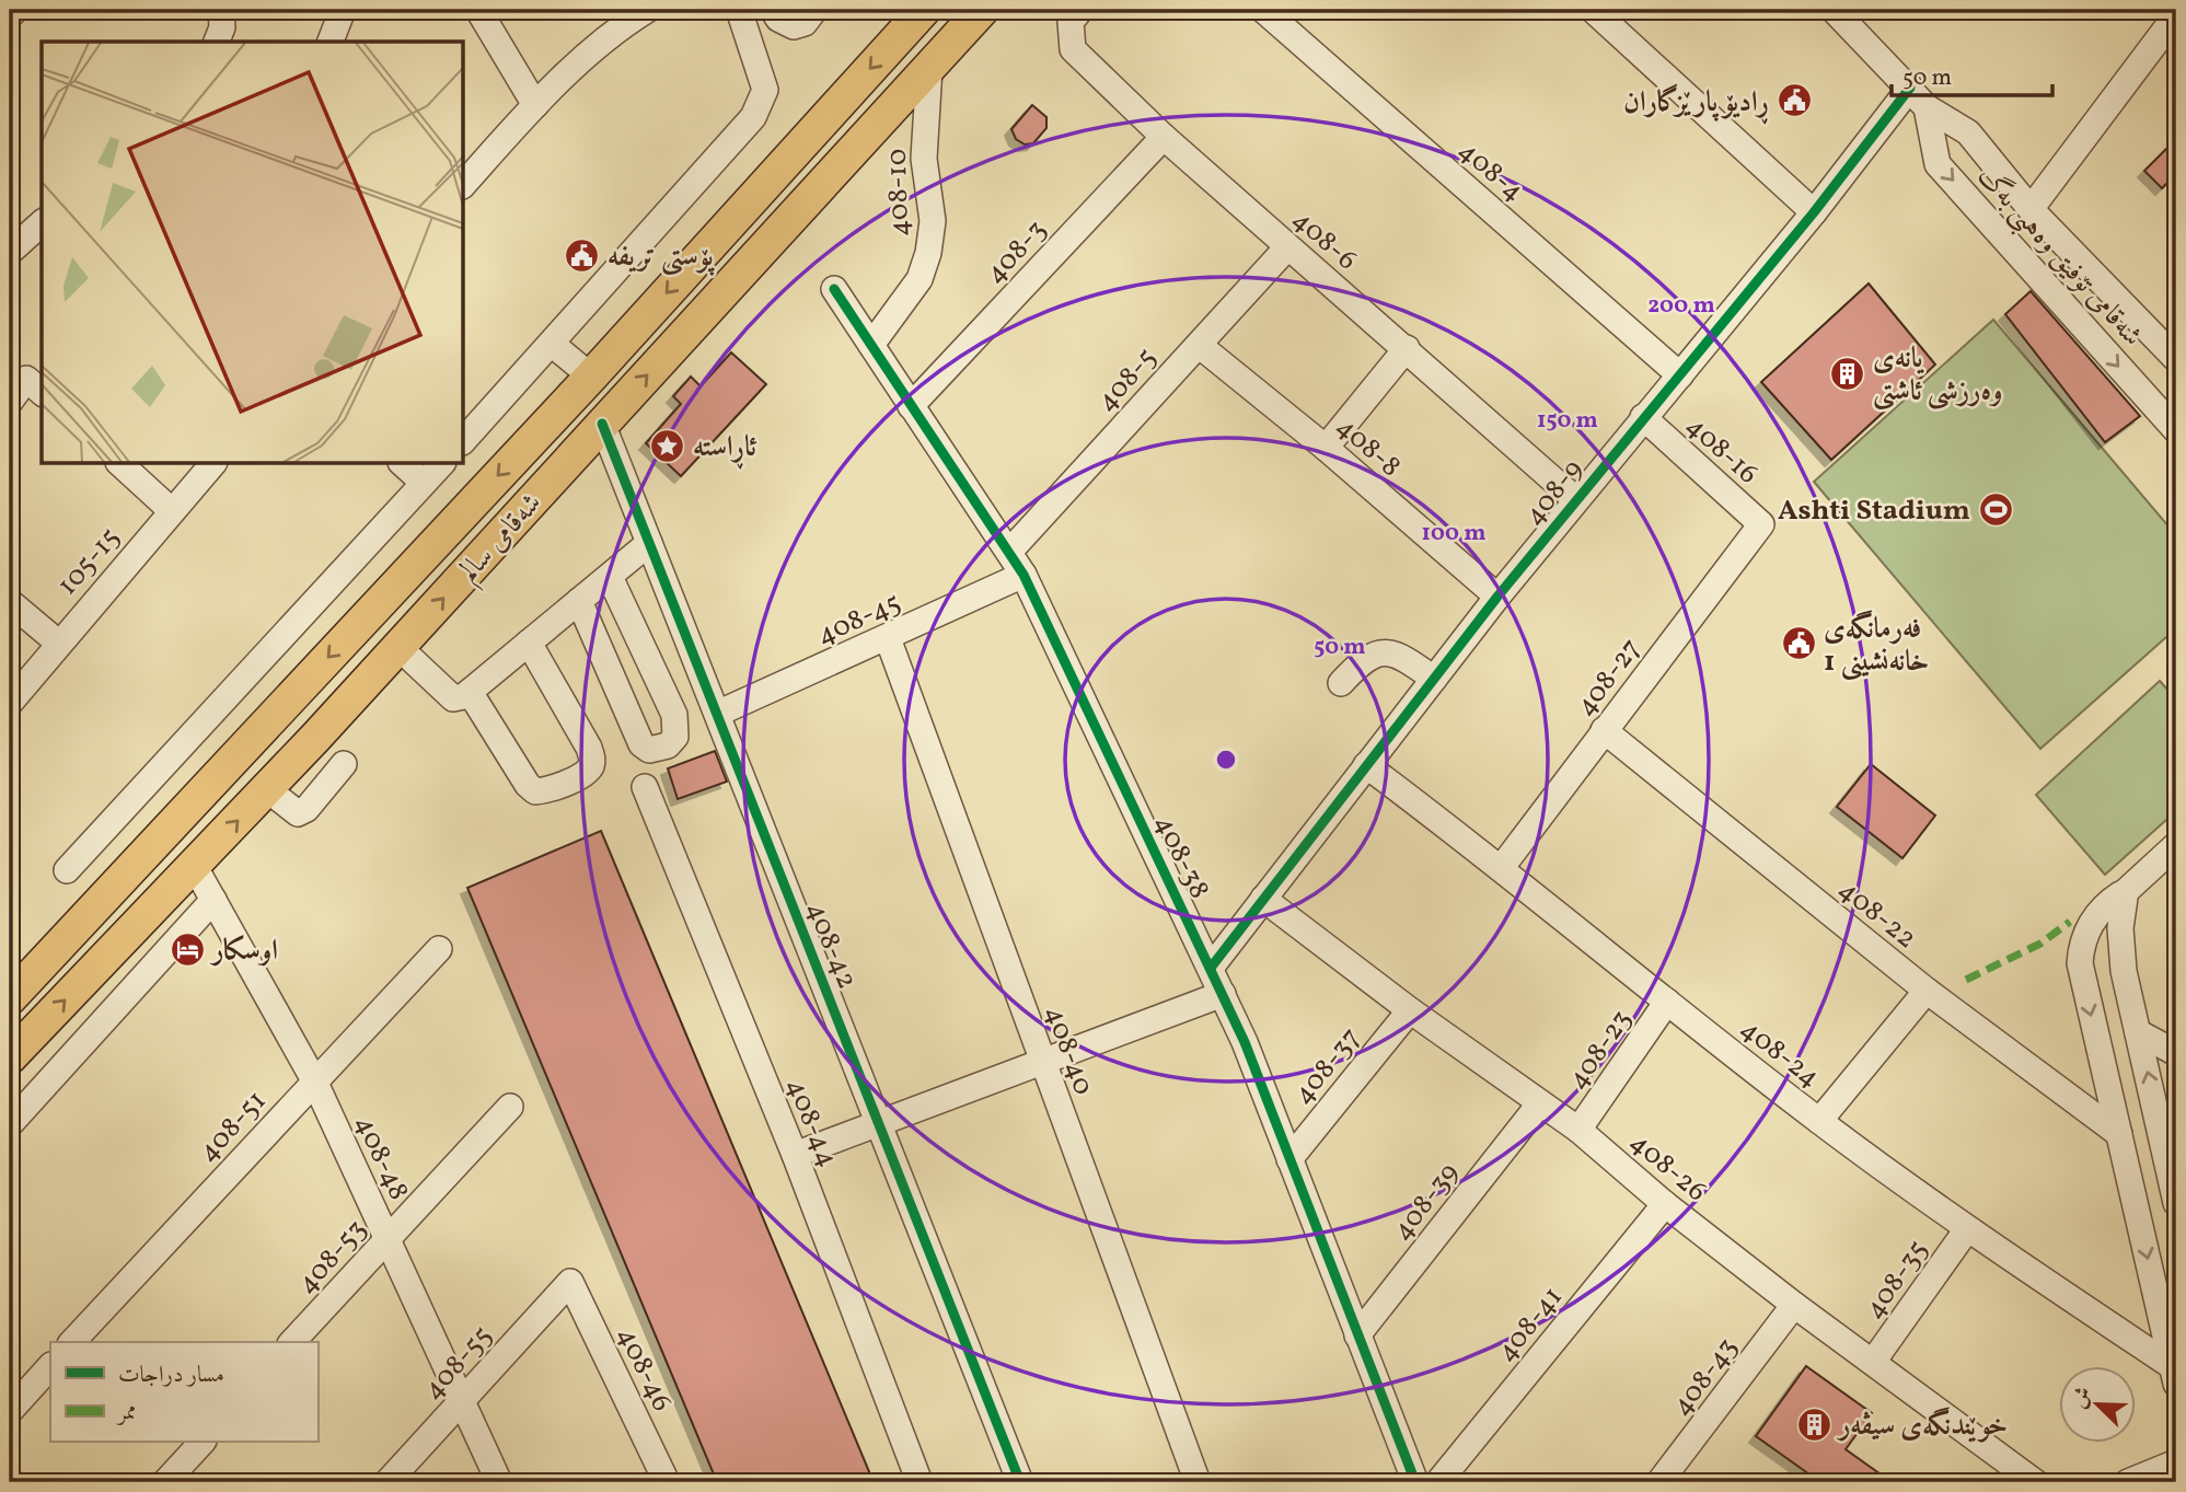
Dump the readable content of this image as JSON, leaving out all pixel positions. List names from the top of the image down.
{
  "streets": {
    "main road": ["شەقامی سالم"],
    "street": [
      "408-4",
      "408-10",
      "408-6",
      "408-3",
      "شەقامی تۆفیق وەهبی بەگ",
      "408-5",
      "408-8",
      "408-16",
      "408-9",
      "105-15",
      "408-45",
      "408-27",
      "408-38",
      "408-22",
      "408-42",
      "408-23",
      "408-40",
      "408-24",
      "408-37",
      "408-44",
      "408-51",
      "408-48",
      "408-26",
      "408-39",
      "408-53",
      "408-35",
      "408-41",
      "408-55",
      "408-46",
      "408-43"
    ]
  },
  "crossings": [
    ["408-4", "408-9"],
    ["408-10", "شەقامی سالم"],
    ["408-10", "408-38"],
    ["408-6", "408-3"],
    ["408-6", "408-5"],
    ["408-6", "408-9"],
    ["408-3", "408-38"],
    ["شەقامی تۆفیق وەهبی بەگ", "408-9"],
    ["408-5", "408-8"],
    ["408-5", "408-38"],
    ["408-8", "408-9"],
    ["408-16", "408-9"],
    ["408-16", "408-27"],
    ["408-9", "408-38"],
    ["408-9", "408-24"],
    ["408-9", "408-26"],
    ["شەقامی سالم", "408-42"],
    ["شەقامی سالم", "408-48"],
    ["408-45", "408-38"],
    ["408-45", "408-42"],
    ["408-45", "408-40"],
    ["408-27", "408-22"],
    ["408-27", "408-24"],
    ["408-38", "408-37"],
    ["408-38", "408-39"],
    ["408-23", "408-24"],
    ["408-23", "408-26"],
    ["408-24", "408-35"],
    ["408-37", "408-26"],
    ["408-51", "408-48"],
    ["408-48", "408-53"],
    ["408-48", "408-55"],
    ["408-26", "408-39"],
    ["408-26", "408-35"],
    ["408-26", "408-41"],
    ["408-26", "408-43"],
    ["408-55", "408-46"]
  ],
  "places": {
    "public building": ["ڕادیۆ پارێزگاران", "پۆستی تریفە", "فەرمانگەی خانەنشینی 1"],
    "building": ["یانەی وەرزشی ئاشتی", "خوێندنگەی سیڤەر"],
    "place": ["ئاڕاستە"],
    "sports": ["Ashti Stadium"],
    "hotel": ["اوسكار"]
  },
  "legend": ["مسار دراجات", "ممر"],
  "scale_bar": "50 m",
  "north": "top left",
  "rings": [
    "200 m",
    "150 m",
    "100 m",
    "50 m"
  ]
}
